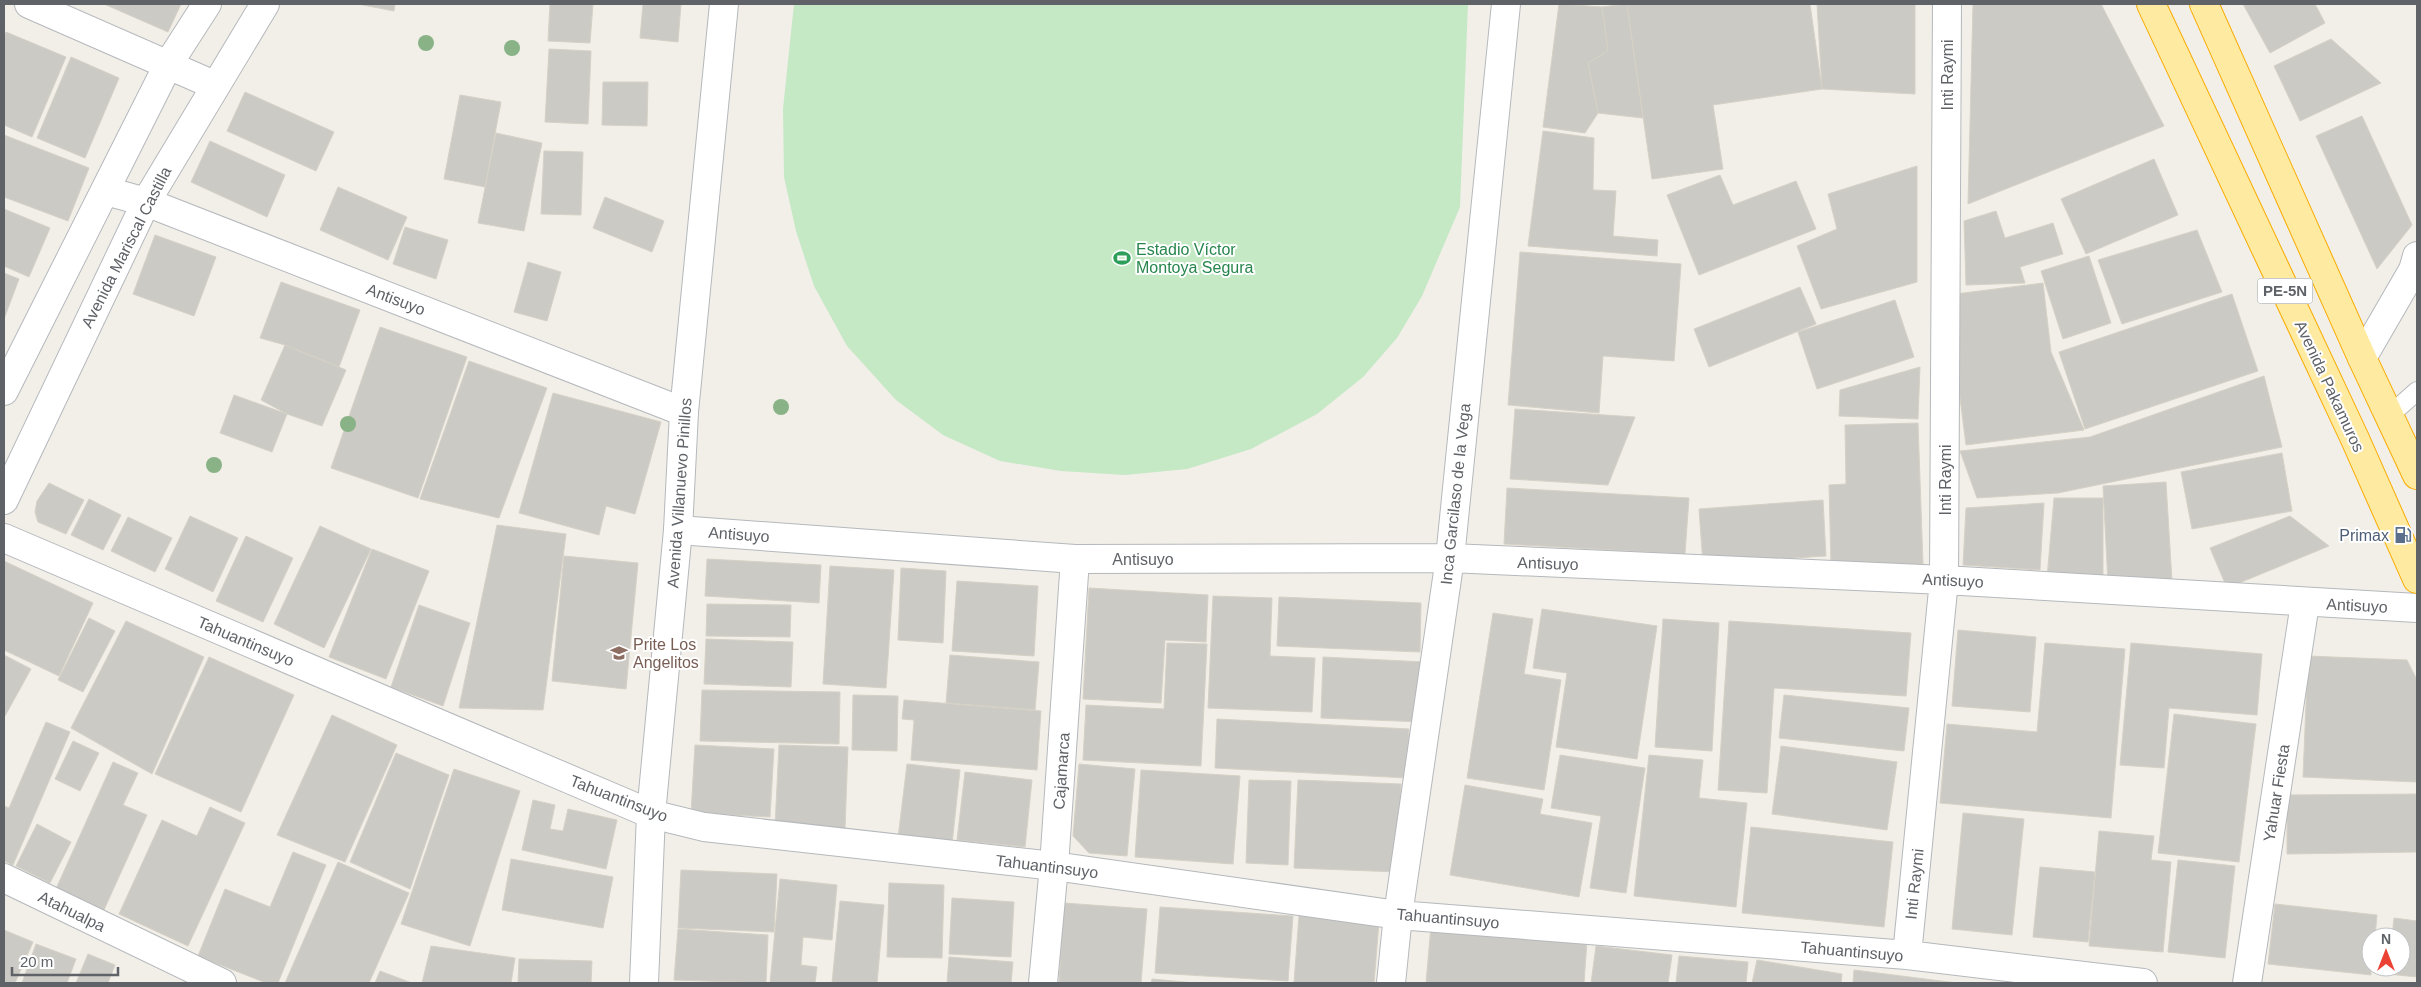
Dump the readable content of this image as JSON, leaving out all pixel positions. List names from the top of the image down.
{
  "streets": {
    "highway": ["PE-5N", "Avenida Pakamuros"],
    "street": [
      "Inti Raymi",
      "Avenida Mariscal Castilla",
      "Antisuyo",
      "Avenida Villanuevo Pinillos",
      "Inca Garcilaso de la Vega",
      "Tahuantinsuyo",
      "Cajamarca",
      "Yahuar Fiesta",
      "Atahualpa"
    ]
  },
  "crossings": [
    ["Inti Raymi", "Antisuyo"],
    ["Inti Raymi", "Tahuantinsuyo"],
    ["Avenida Mariscal Castilla", "Antisuyo"],
    ["Antisuyo", "Avenida Villanuevo Pinillos"],
    ["Antisuyo", "Inca Garcilaso de la Vega"],
    ["Antisuyo", "Cajamarca"],
    ["Antisuyo", "Yahuar Fiesta"],
    ["Avenida Villanuevo Pinillos", "Tahuantinsuyo"],
    ["Inca Garcilaso de la Vega", "Tahuantinsuyo"],
    ["Tahuantinsuyo", "Cajamarca"]
  ],
  "places": {
    "sports": ["Estadio Víctor Montoya Segura"],
    "fuel station": ["Primax"],
    "school or university": ["Prite Los Angelitos"]
  },
  "scale_bar": "20 m",
  "north": "top"
}
